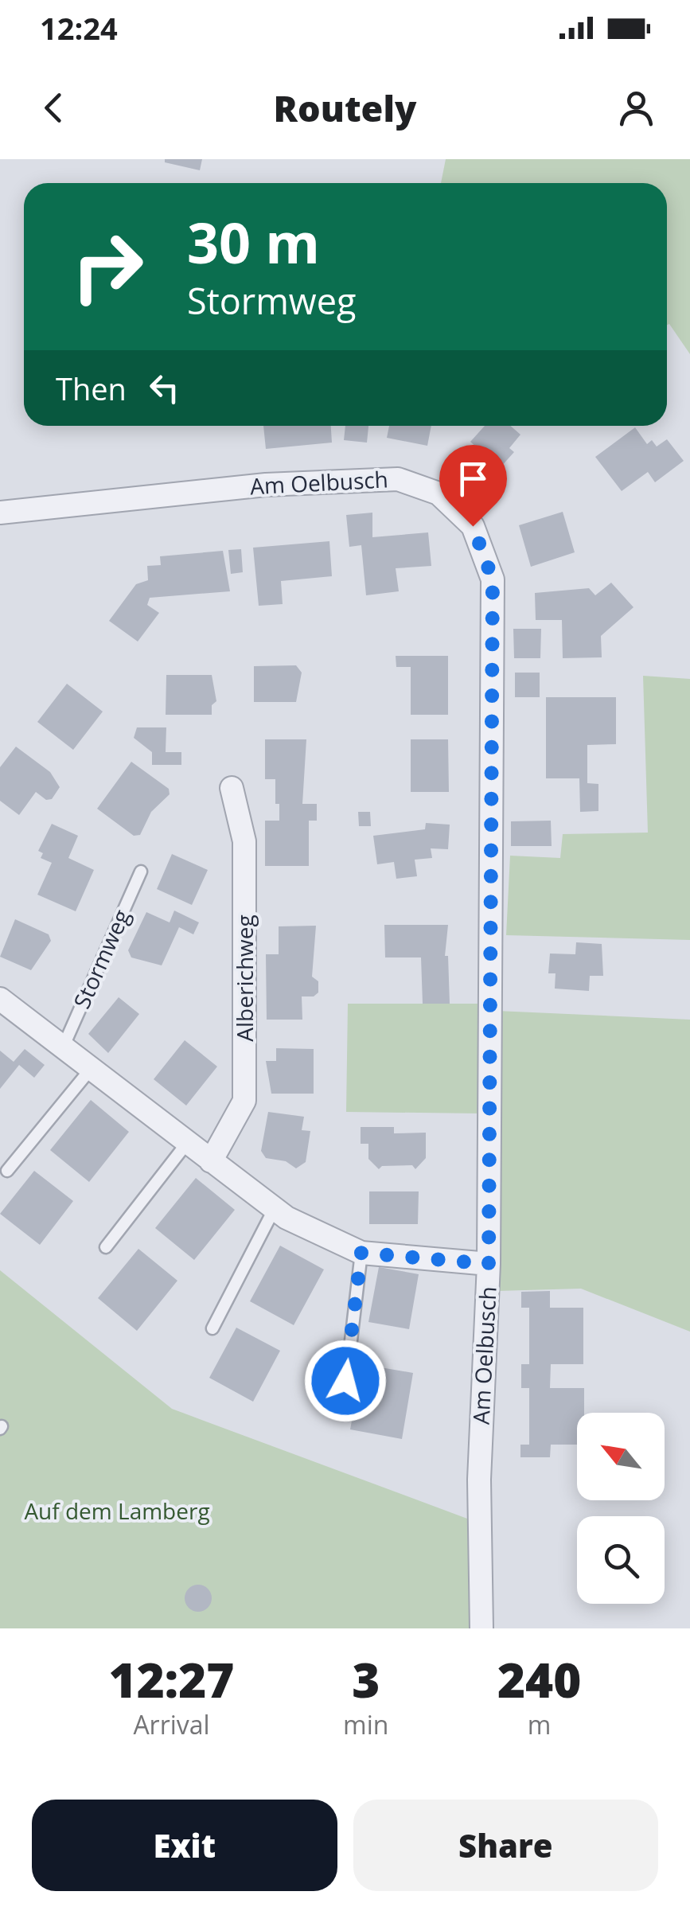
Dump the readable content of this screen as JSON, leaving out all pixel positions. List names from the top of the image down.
{
  "streets": {
    "street": ["Am Oelbusch", "Alberichweg"],
    "lane": ["Stormweg"]
  },
  "parks": ["Auf dem Lamberg"],
  "north": "top left",
  "page": {
    "status": "12:24",
    "header": "Routely",
    "turn": ["30 m", "Stormweg"],
    "then": "Then",
    "eta": [
      "12:27",
      "Arrival",
      "3",
      "min",
      "240",
      "m"
    ],
    "buttons": ["Exit", "Share"]
  }
}
